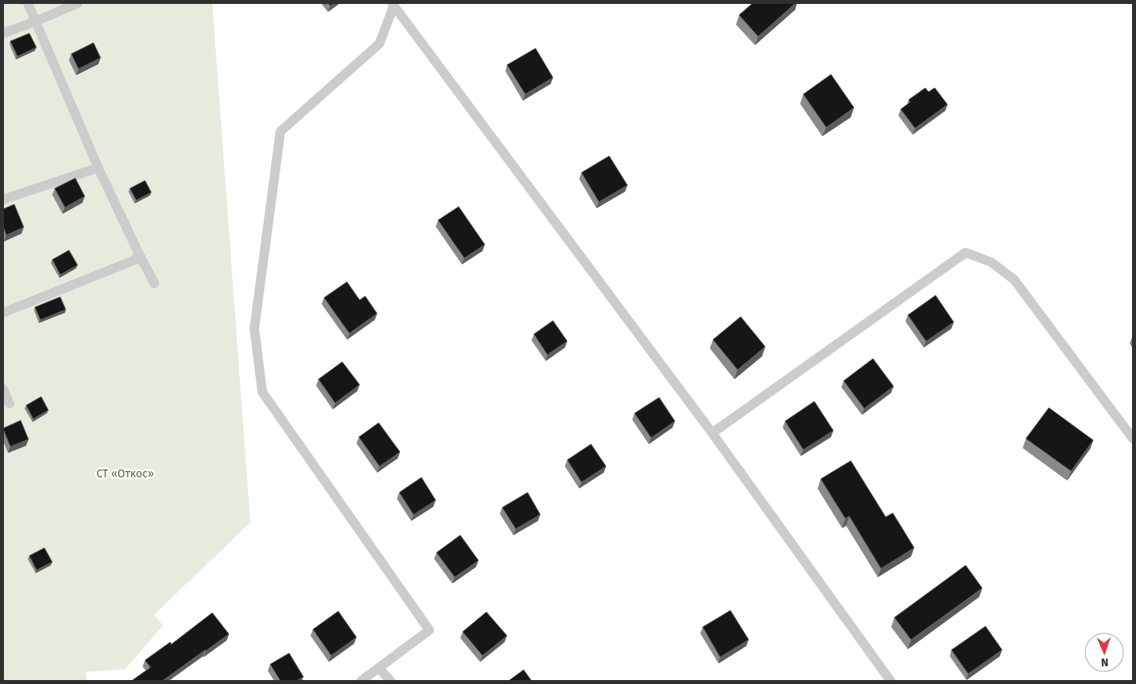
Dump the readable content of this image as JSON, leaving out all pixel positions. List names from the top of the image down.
{
  "parks": ["СТ «Откос»"],
  "north": "bottom"
}
